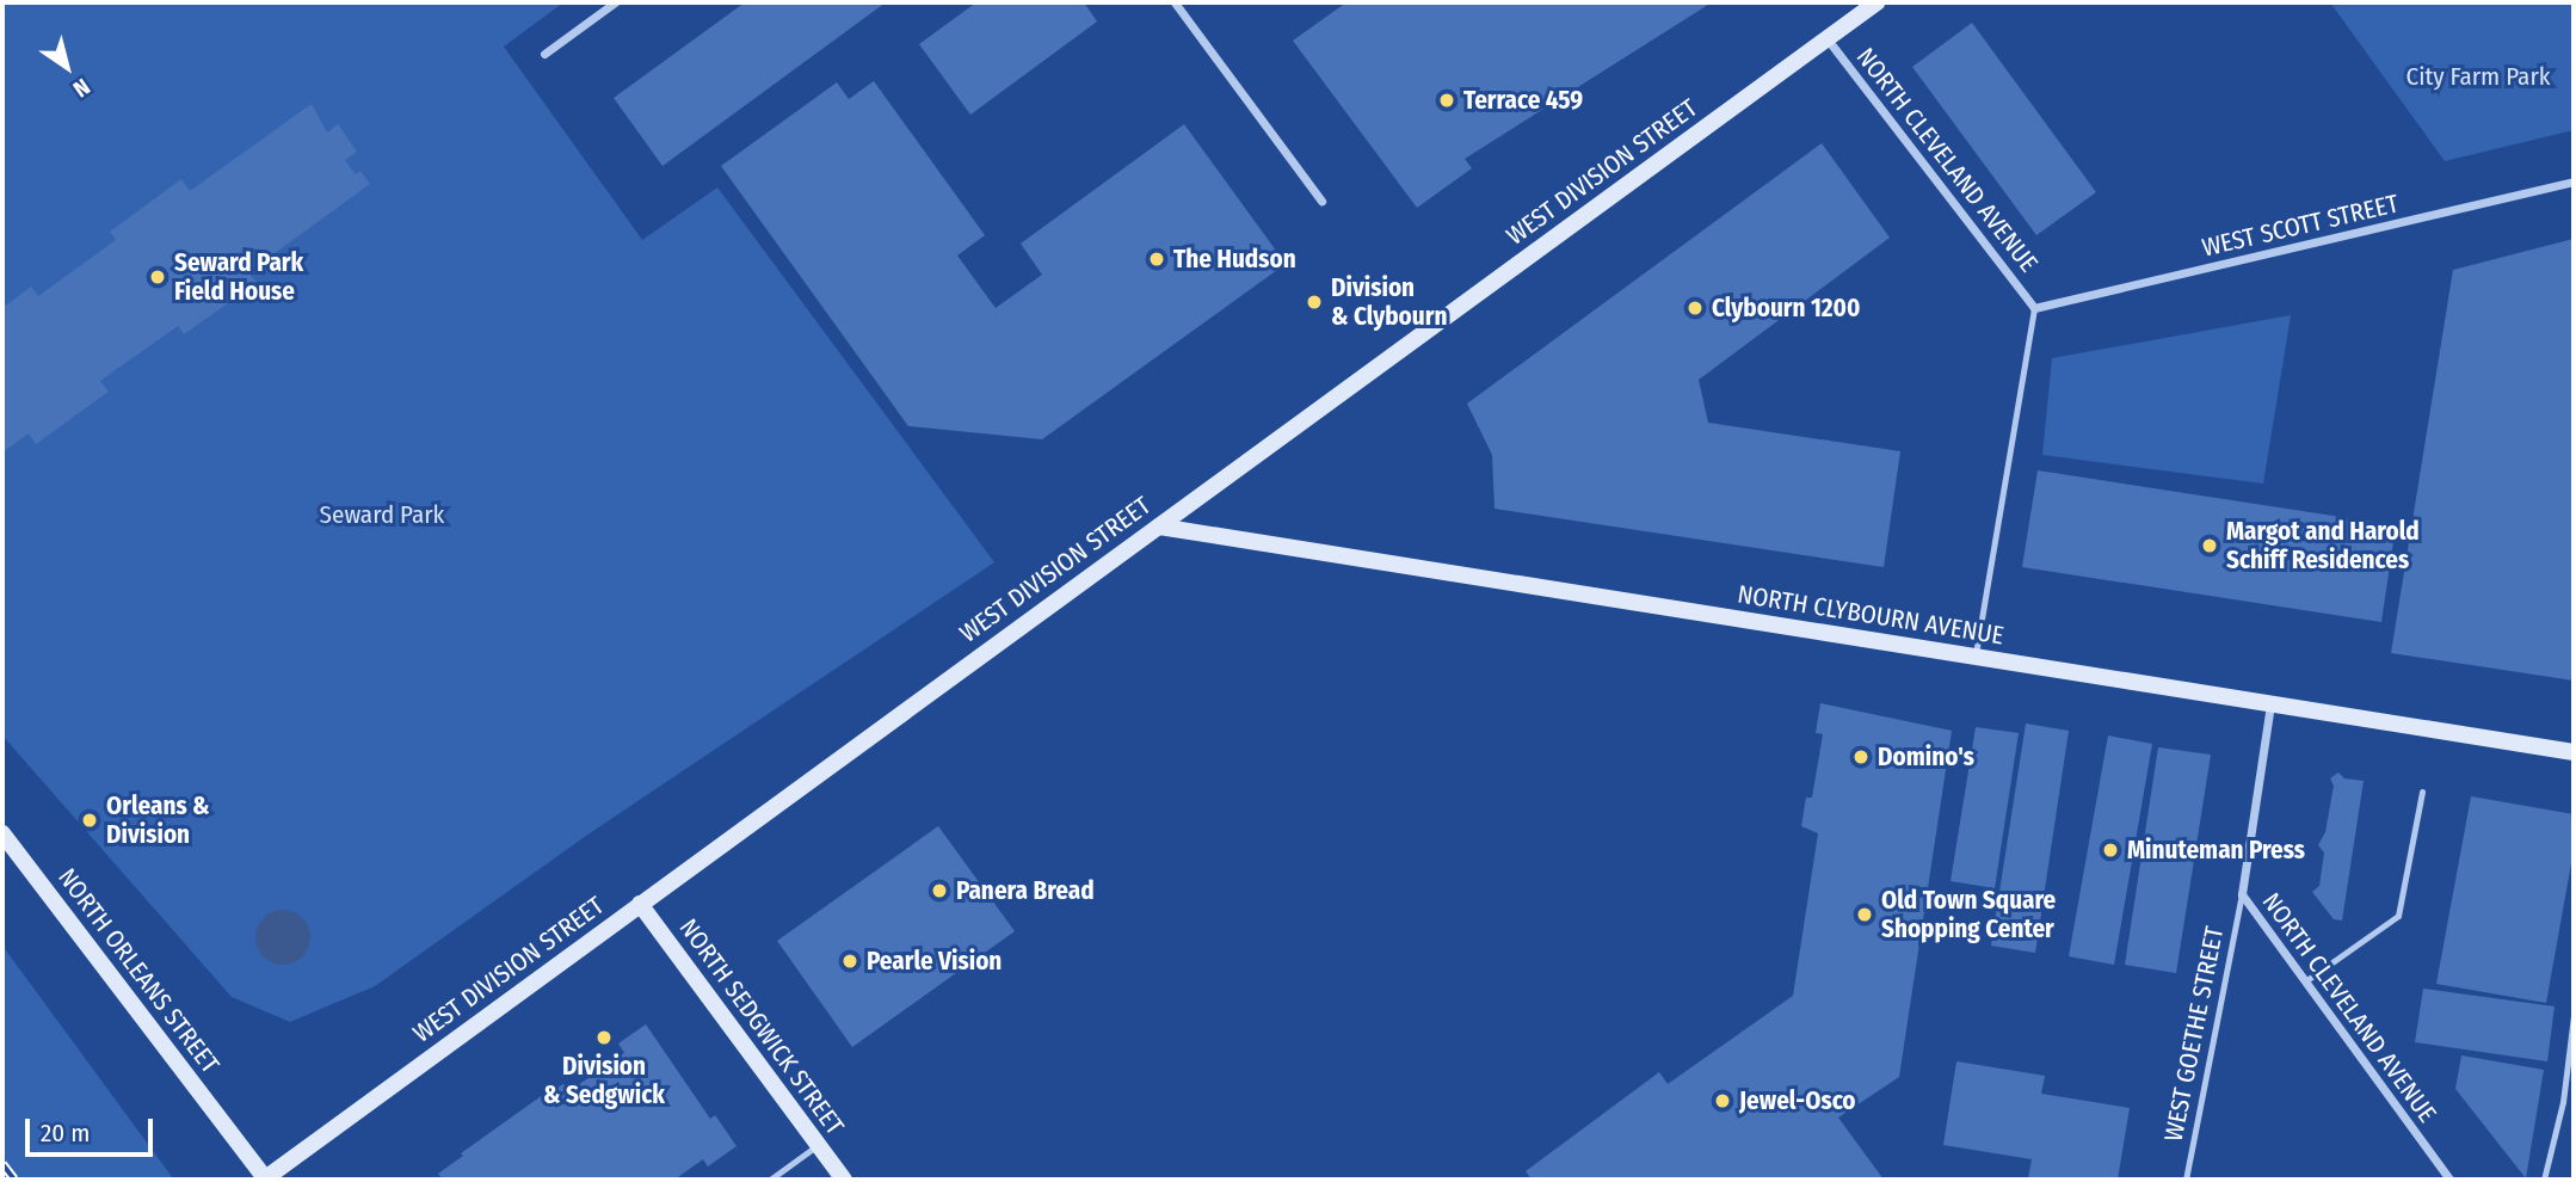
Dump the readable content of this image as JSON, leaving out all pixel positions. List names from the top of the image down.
{
  "streets": {
    "main road": [
      "WEST DIVISION STREET",
      "NORTH CLYBOURN AVENUE",
      "NORTH ORLEANS STREET",
      "NORTH SEDGWICK STREET"
    ],
    "street": ["NORTH CLEVELAND AVENUE", "WEST SCOTT STREET"],
    "lane": ["WEST GOETHE STREET"]
  },
  "crossings": [
    ["NORTH CLEVELAND AVENUE", "WEST DIVISION STREET"],
    ["NORTH CLEVELAND AVENUE", "WEST SCOTT STREET"],
    ["NORTH CLEVELAND AVENUE", "NORTH CLYBOURN AVENUE"],
    ["NORTH CLEVELAND AVENUE", "WEST GOETHE STREET"],
    ["WEST DIVISION STREET", "NORTH CLYBOURN AVENUE"],
    ["WEST DIVISION STREET", "NORTH ORLEANS STREET"],
    ["WEST DIVISION STREET", "NORTH SEDGWICK STREET"]
  ],
  "parks": ["City Farm Park", "Seward Park"],
  "places": [
    "Terrace 459",
    "The Hudson",
    "Seward Park Field House",
    "Division & Clybourn",
    "Clybourn 1200",
    "Margot and Harold Schiff Residences",
    "Domino's",
    "Orleans & Division",
    "Minuteman Press",
    "Panera Bread",
    "Old Town Square Shopping Center",
    "Pearle Vision",
    "Division & Sedgwick",
    "Jewel-Osco"
  ],
  "scale_bar": "20 m",
  "north": "bottom right"
}
